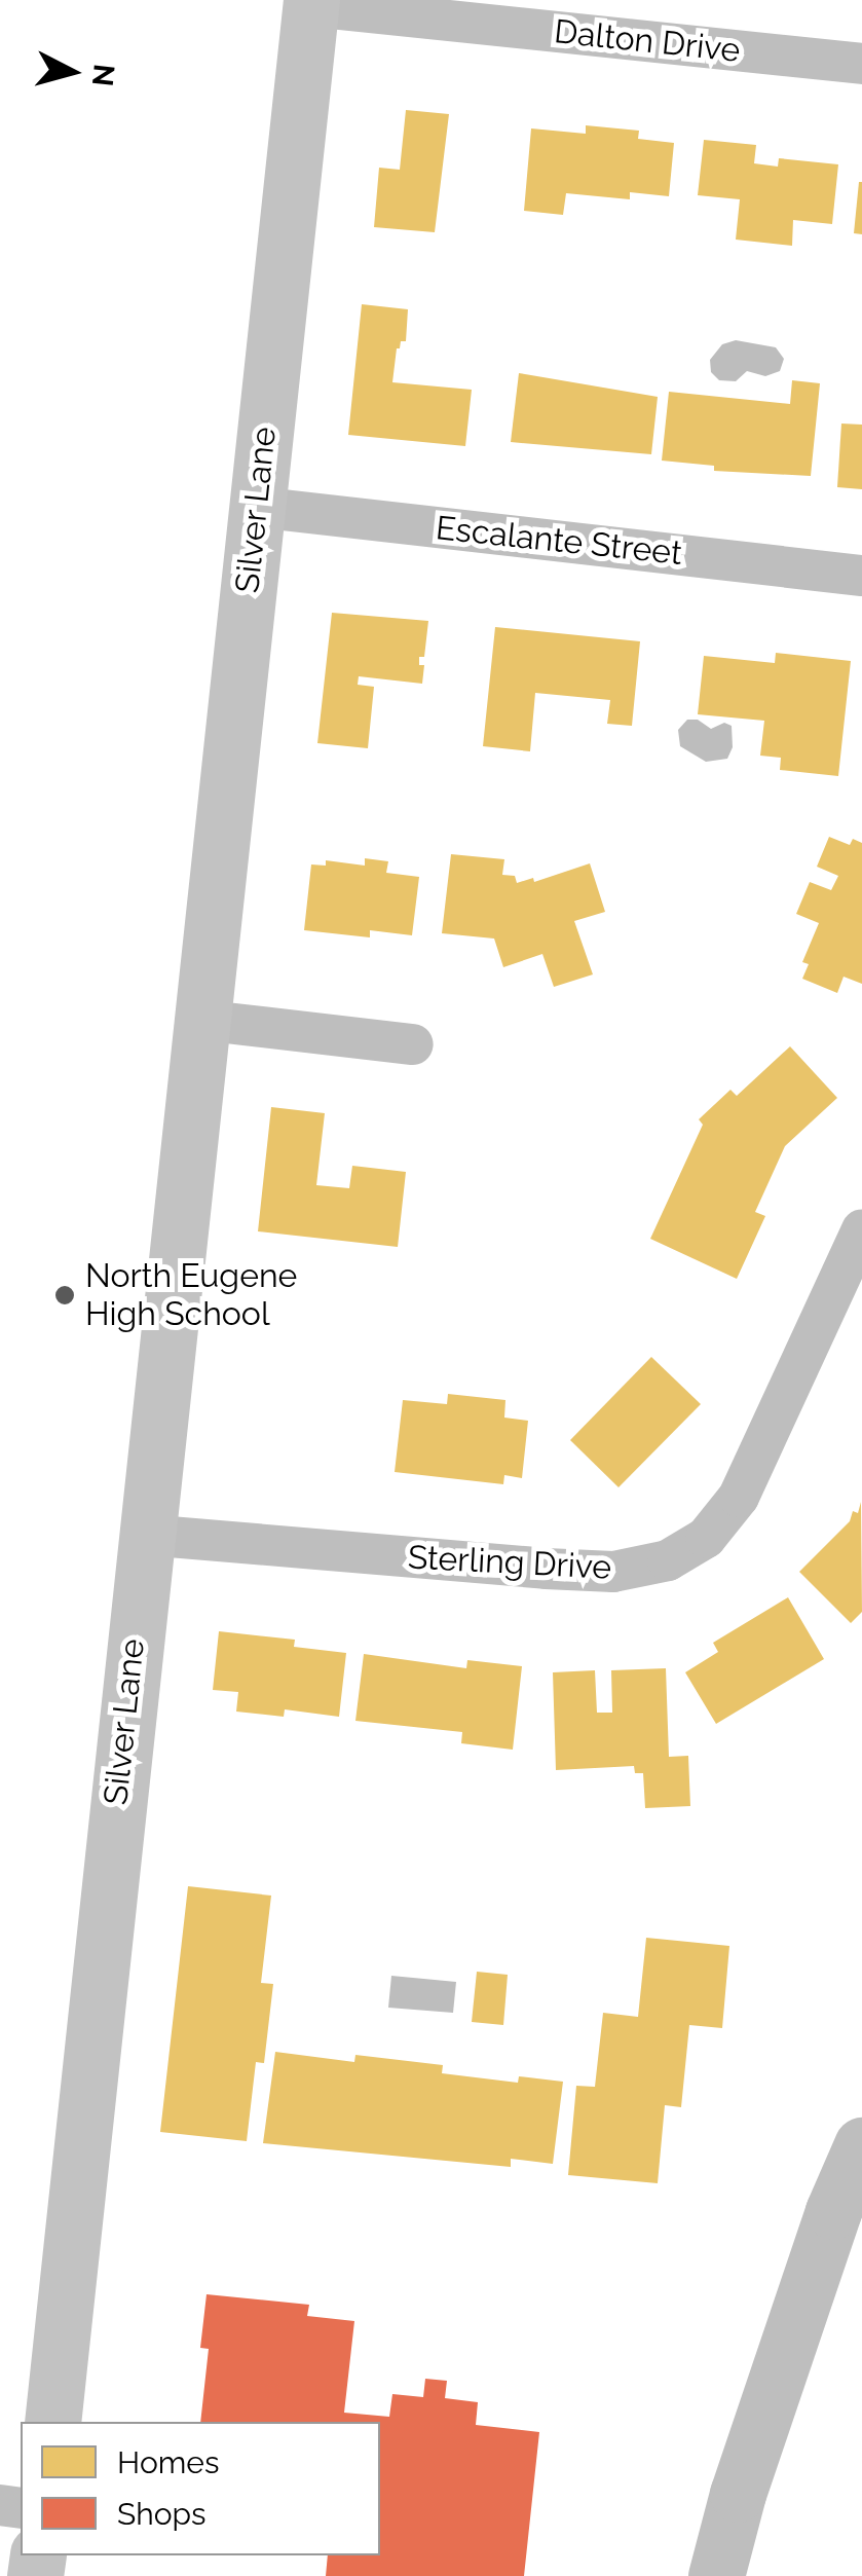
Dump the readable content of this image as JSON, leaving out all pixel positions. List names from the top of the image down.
{
  "streets": {
    "street": [
      "Dalton Drive",
      "Silver Lane",
      "Escalante Street",
      "Sterling Drive"
    ]
  },
  "crossings": [
    ["Dalton Drive", "Silver Lane"],
    ["Silver Lane", "Escalante Street"],
    ["Silver Lane", "Sterling Drive"]
  ],
  "places": ["North Eugene High School"],
  "legend": ["Homes", "Shops"],
  "north": "right"
}
